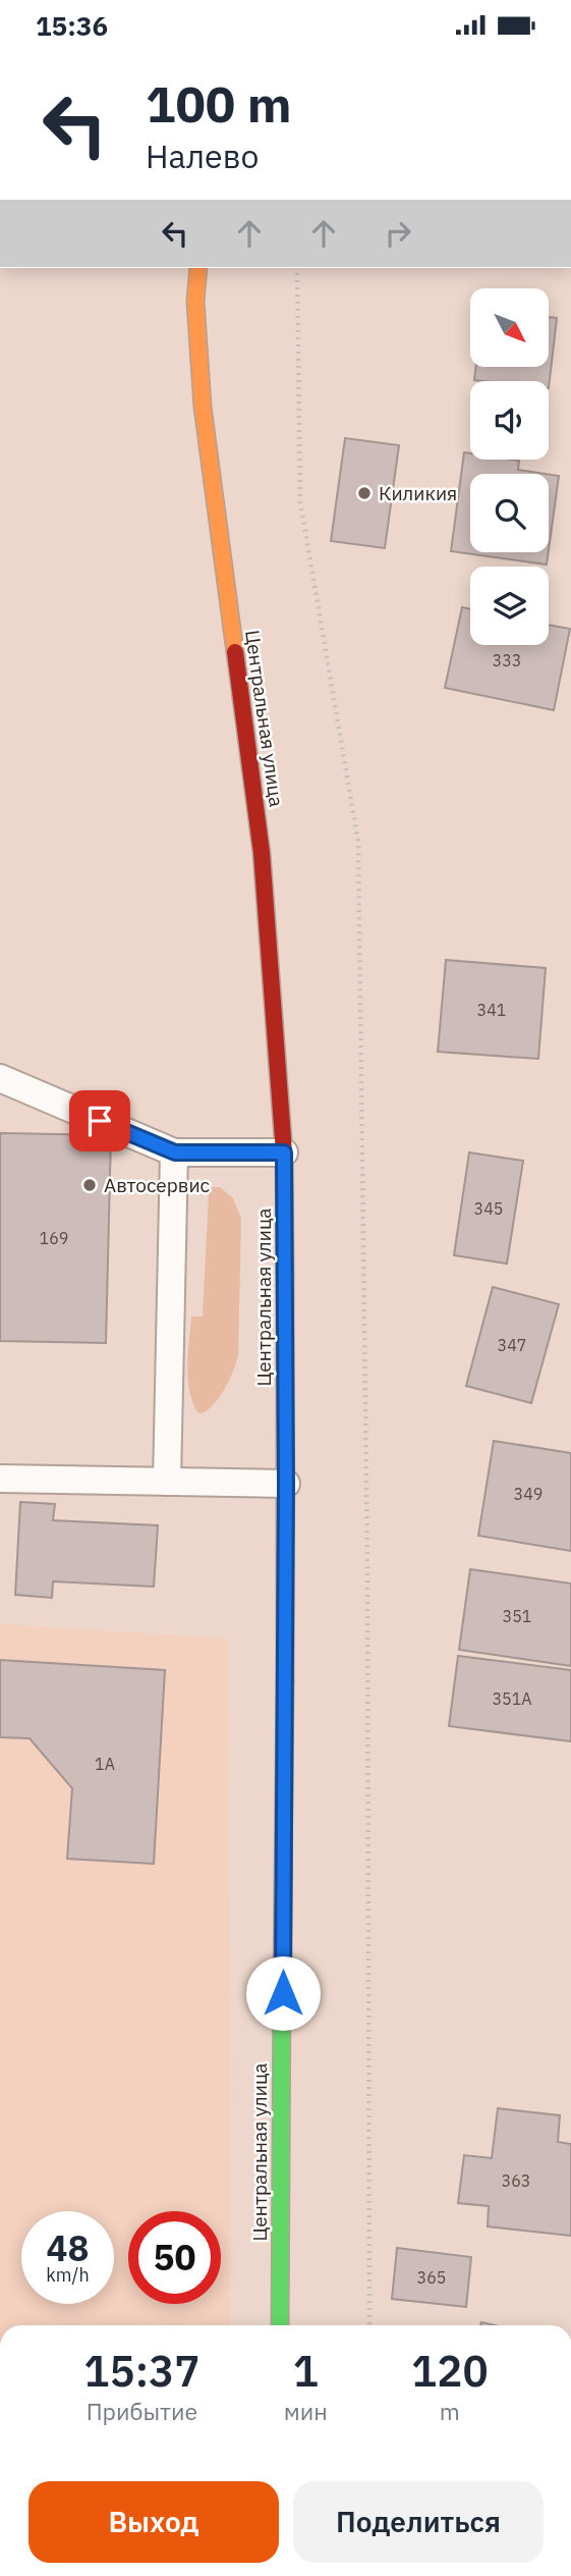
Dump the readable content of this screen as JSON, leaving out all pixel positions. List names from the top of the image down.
{
  "streets": {
    "main road": ["Центральная улица"]
  },
  "places": ["Киликия", "Автосервис"],
  "house_numbers": [
    "333",
    "341",
    "345",
    "169",
    "347",
    "349",
    "351",
    "351А",
    "1А",
    "363",
    "365"
  ],
  "north": "bottom right",
  "page": {
    "status": "15:36",
    "turn": ["100 m", "Налево"],
    "speed": "48 km/h",
    "limit": "50",
    "eta": [
      "15:37",
      "Прибытие",
      "1",
      "мин",
      "120",
      "m"
    ],
    "buttons": ["Выход", "Поделиться"]
  }
}
